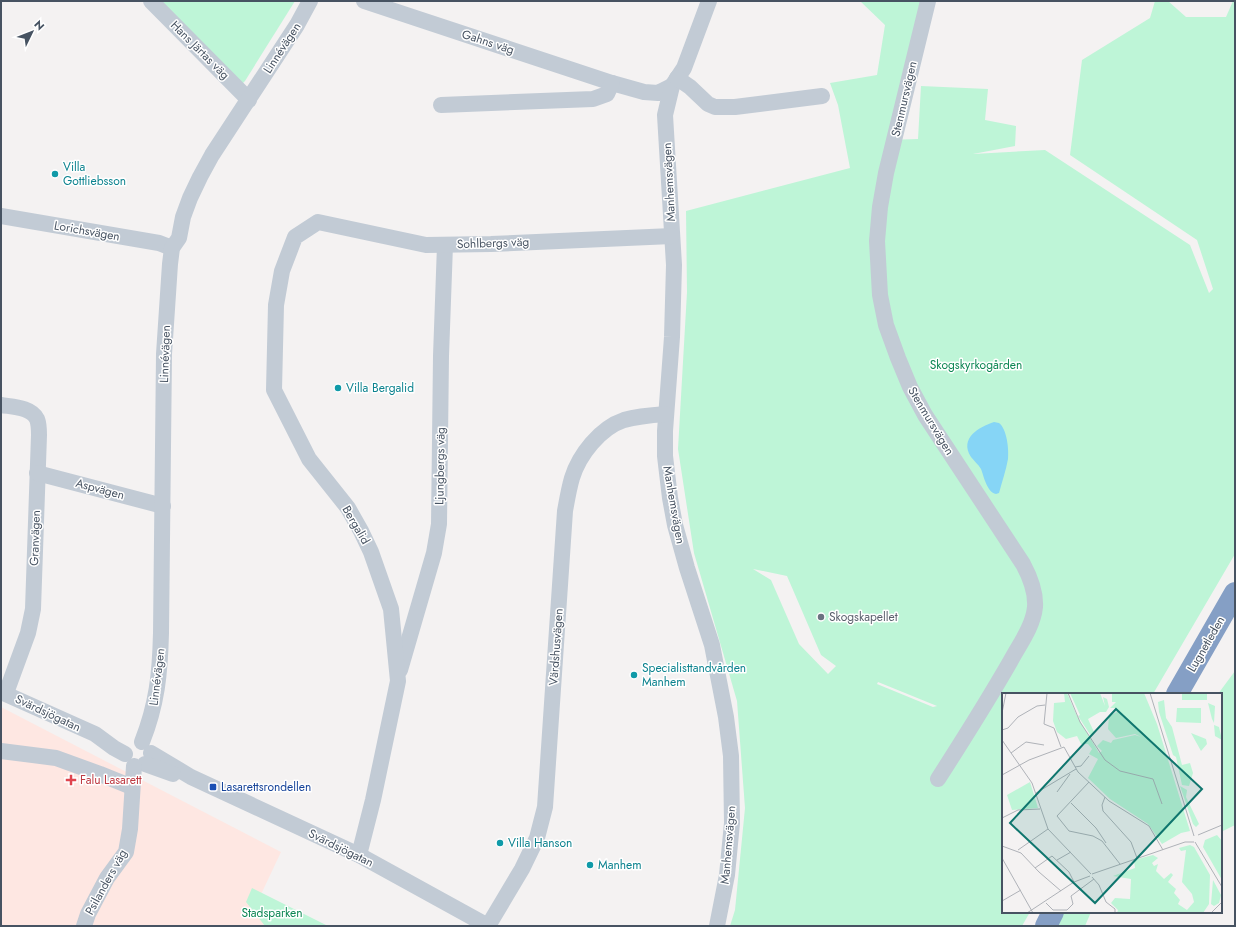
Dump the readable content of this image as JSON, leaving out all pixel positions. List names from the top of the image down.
{
  "streets": {
    "highway": ["Lugnetleden"],
    "street": [
      "Gahns väg",
      "Linnévägen",
      "Hans Järtas väg",
      "Stenmursvägen",
      "Manhemsvägen",
      "Lorichsvägen",
      "Sohlbergs väg",
      "Ljungbergs väg",
      "Aspvägen",
      "Bergalid",
      "Granvägen",
      "Värdshusvägen",
      "Svärdsjögatan",
      "Psilanders väg"
    ]
  },
  "crossings": [
    ["Gahns väg", "Manhemsvägen"],
    ["Linnévägen", "Hans Järtas väg"],
    ["Linnévägen", "Lorichsvägen"],
    ["Linnévägen", "Aspvägen"],
    ["Linnévägen", "Svärdsjögatan"],
    ["Linnévägen", "Psilanders väg"],
    ["Manhemsvägen", "Sohlbergs väg"],
    ["Manhemsvägen", "Värdshusvägen"],
    ["Sohlbergs väg", "Ljungbergs väg"],
    ["Sohlbergs väg", "Bergalid"],
    ["Ljungbergs väg", "Bergalid"],
    ["Aspvägen", "Granvägen"],
    ["Bergalid", "Svärdsjögatan"],
    ["Granvägen", "Svärdsjögatan"],
    ["Värdshusvägen", "Svärdsjögatan"],
    ["Svärdsjögatan", "Psilanders väg"]
  ],
  "parks": ["Skogskyrkogården", "Stadsparken"],
  "places": {
    "other": [
      "Villa Gottliebsson",
      "Villa Bergalid",
      "Skogskapellet",
      "Specialisttandvården Manhem",
      "Villa Hanson",
      "Manhem"
    ],
    "health": ["Falu Lasarett"],
    "transit": ["Lasarettsrondellen"]
  },
  "north": "top right"
}
